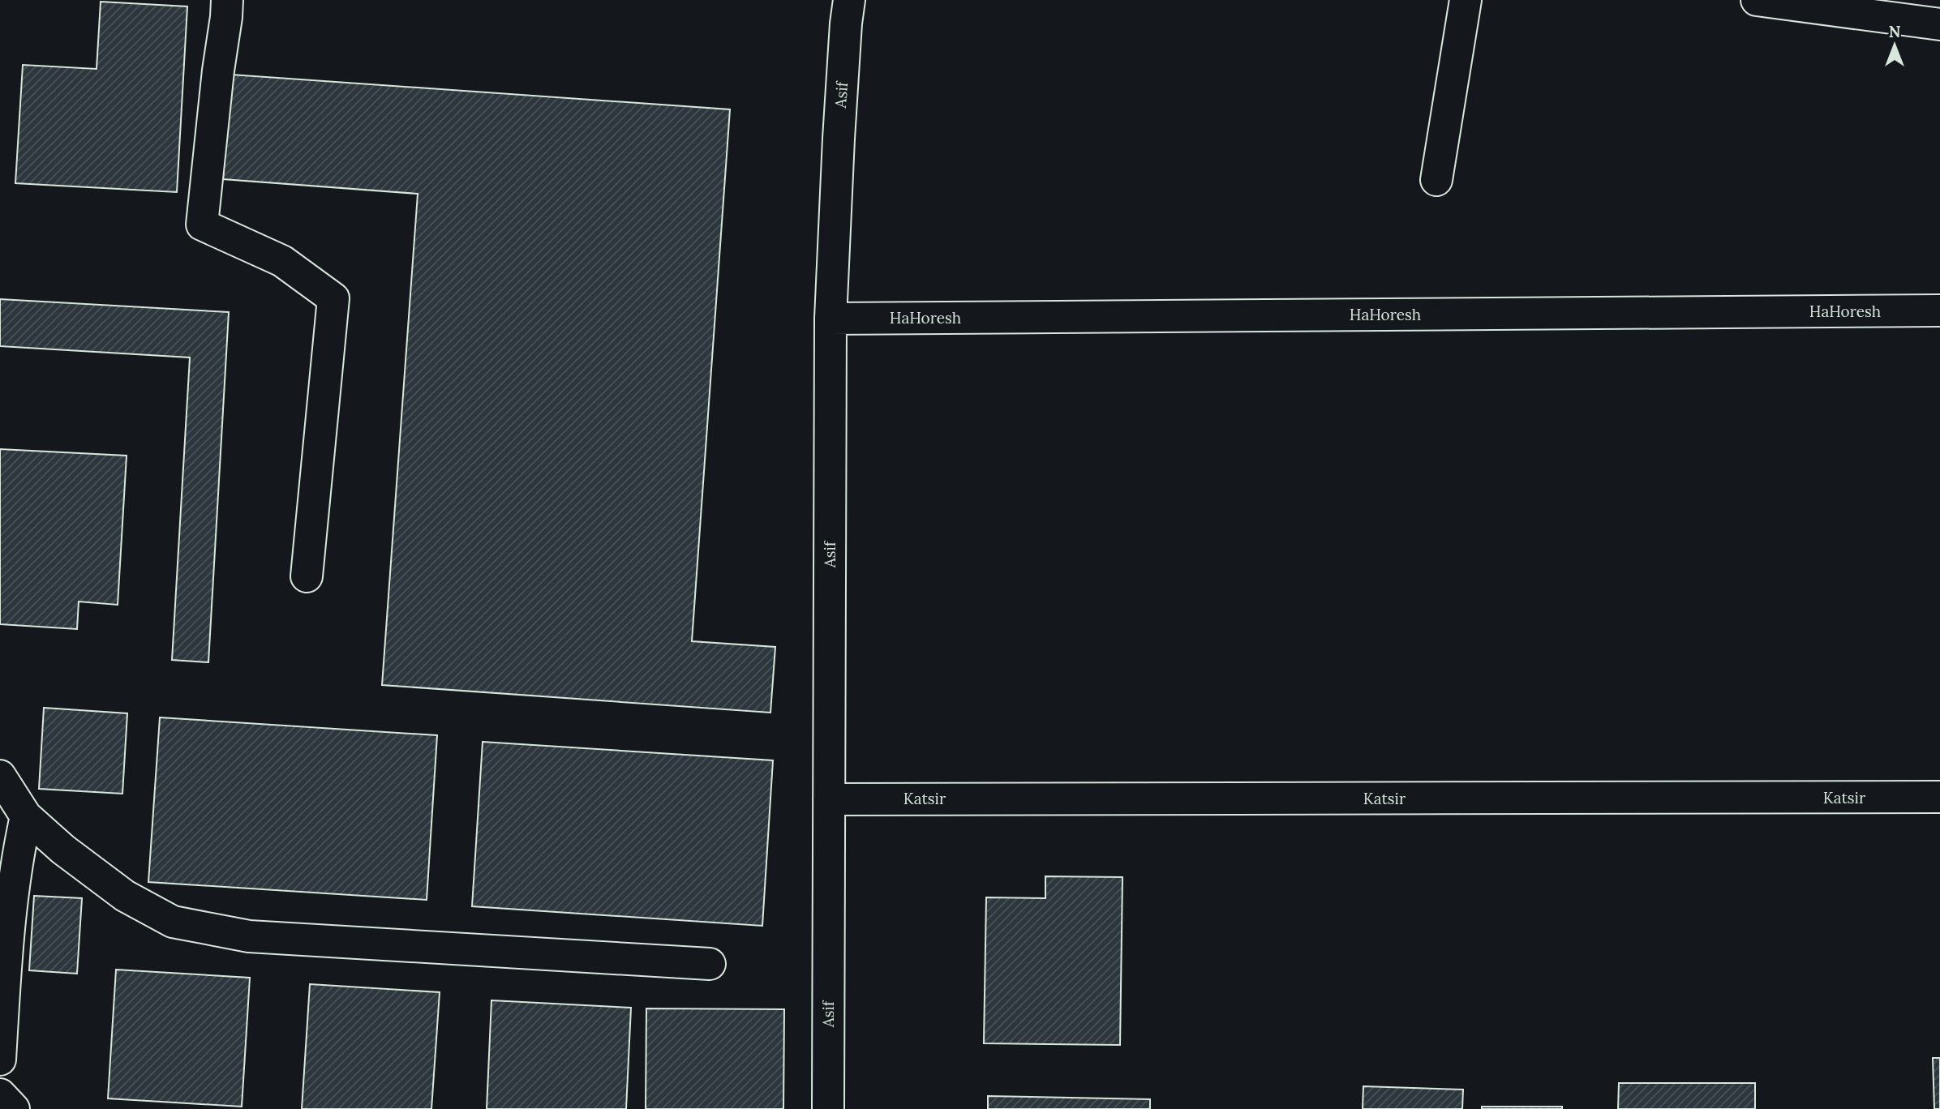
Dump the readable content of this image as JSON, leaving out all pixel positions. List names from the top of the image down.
{
  "streets": {
    "street": ["Asif", "HaHoresh", "Katsir"]
  },
  "crossings": [
    ["Asif", "HaHoresh"],
    ["Asif", "Katsir"]
  ],
  "north": "top"
}
